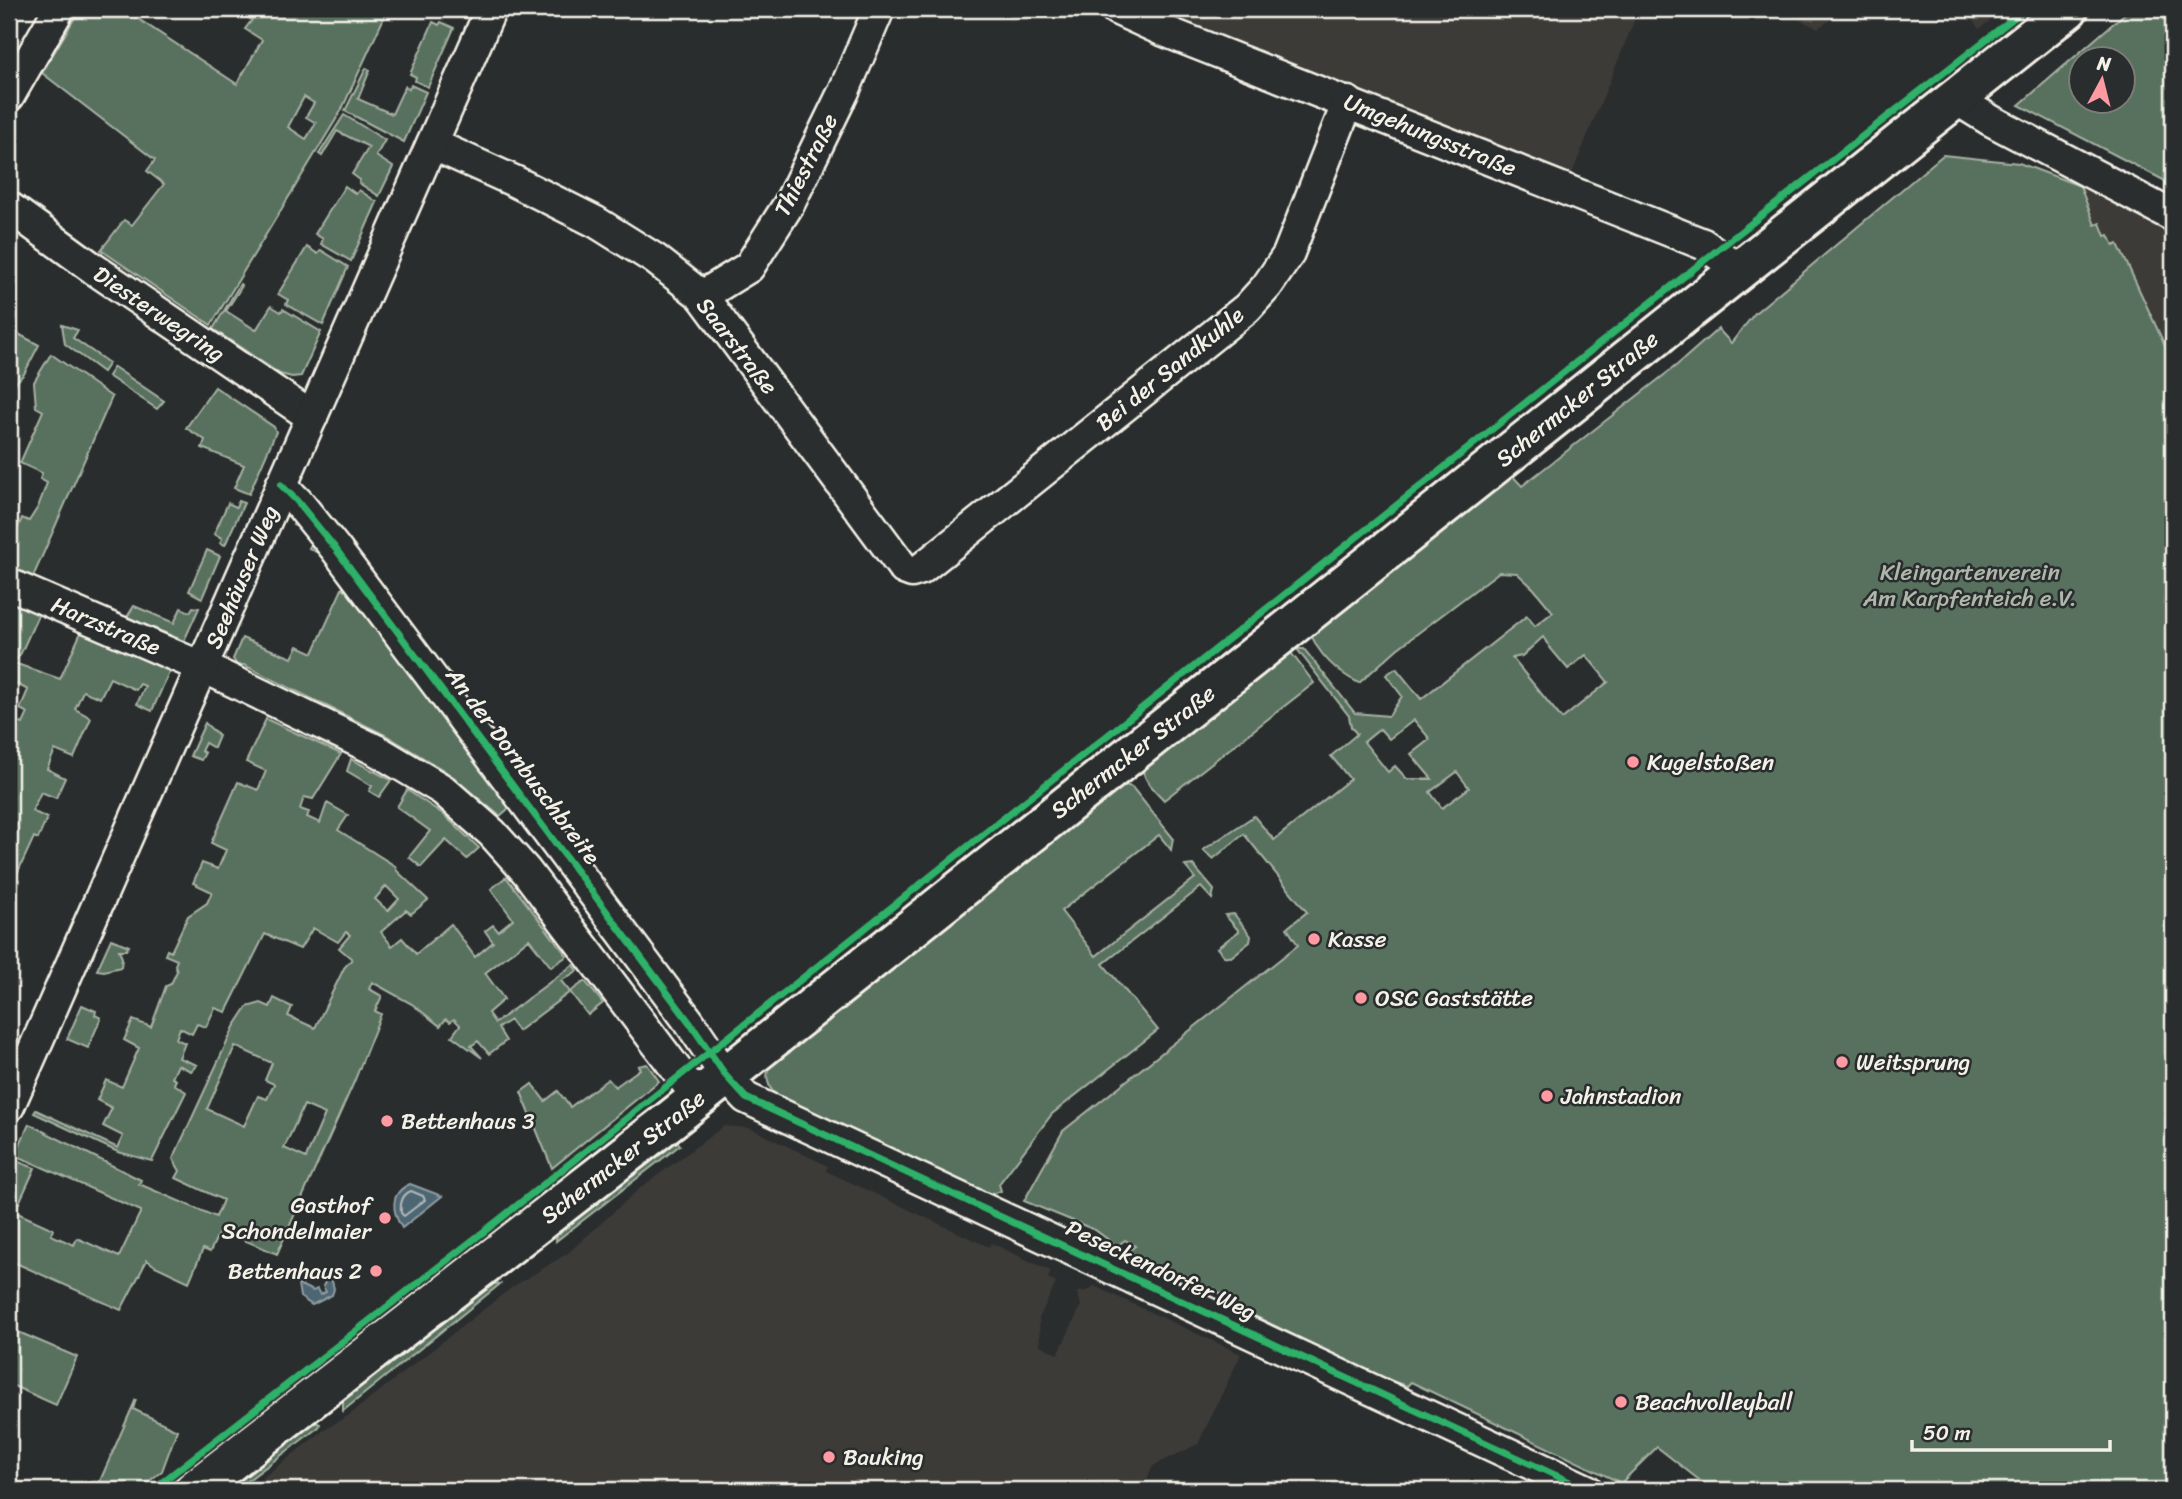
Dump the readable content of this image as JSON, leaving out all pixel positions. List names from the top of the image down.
{
  "streets": {
    "main road": ["Schermcker Straße"],
    "street": [
      "Umgehungsstraße",
      "Thiestraße",
      "Diesterwegring",
      "Saarstraße",
      "Bei der Sandkuhle",
      "Seehäuser Weg",
      "Harzstraße",
      "An der Dornbuschbreite",
      "Peseckendorfer Weg"
    ]
  },
  "crossings": [
    ["Umgehungsstraße", "Bei der Sandkuhle"],
    ["Umgehungsstraße", "Schermcker Straße"],
    ["Thiestraße", "Saarstraße"],
    ["Diesterwegring", "Seehäuser Weg"],
    ["Saarstraße", "Bei der Sandkuhle"],
    ["Saarstraße", "Seehäuser Weg"],
    ["Schermcker Straße", "An der Dornbuschbreite"],
    ["Schermcker Straße", "Peseckendorfer Weg"],
    ["Seehäuser Weg", "Harzstraße"],
    ["Seehäuser Weg", "An der Dornbuschbreite"],
    ["An der Dornbuschbreite", "Peseckendorfer Weg"]
  ],
  "parks": ["Kleingartenverein Am Karpfenteich e.V."],
  "places": [
    "Kugelstoßen",
    "Kasse",
    "OSC Gaststätte",
    "Weitsprung",
    "Jahnstadion",
    "Bettenhaus 3",
    "Gasthof Schondelmaier",
    "Bettenhaus 2",
    "Beachvolleyball",
    "Bauking"
  ],
  "scale_bar": "50 m",
  "north": "top"
}
